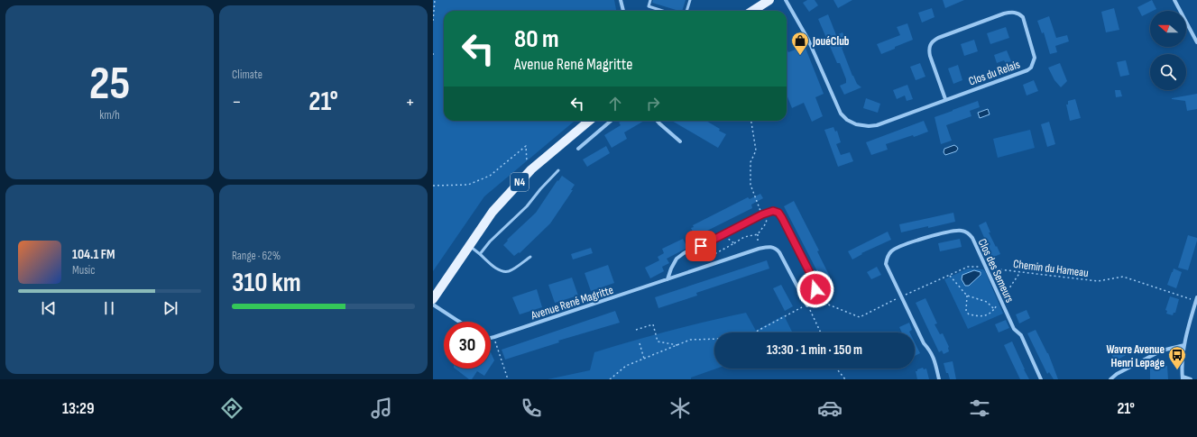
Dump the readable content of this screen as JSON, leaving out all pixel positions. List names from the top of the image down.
{
  "streets": {
    "main road": ["N4"],
    "street": ["Clos du Relais", "Clos des Semeurs", "Avenue René Magritte"],
    "path": ["Chemin du Hameau"]
  },
  "crossings": [
    ["Chemin du Hameau", "Clos des Semeurs"],
    ["Chemin du Hameau", "Avenue René Magritte"]
  ],
  "places": {
    "shop": ["JouéClub"],
    "bus stop": ["Wavre Avenue Henri Lepage"]
  },
  "north": "left",
  "page": {
    "tile": [
      ["25", "km/h"],
      "Climate",
      ["Range · 62%", "310 km"]
    ],
    "turn": ["80 m", "Avenue René Magritte"],
    "heat": ["−", "21°", "+"],
    "song": ["104.1 FM", "Music"],
    "limit": "30",
    "trip": "13:30 · 1 min · 150 m",
    "tabs": ["13:29", "21°"]
  }
}
